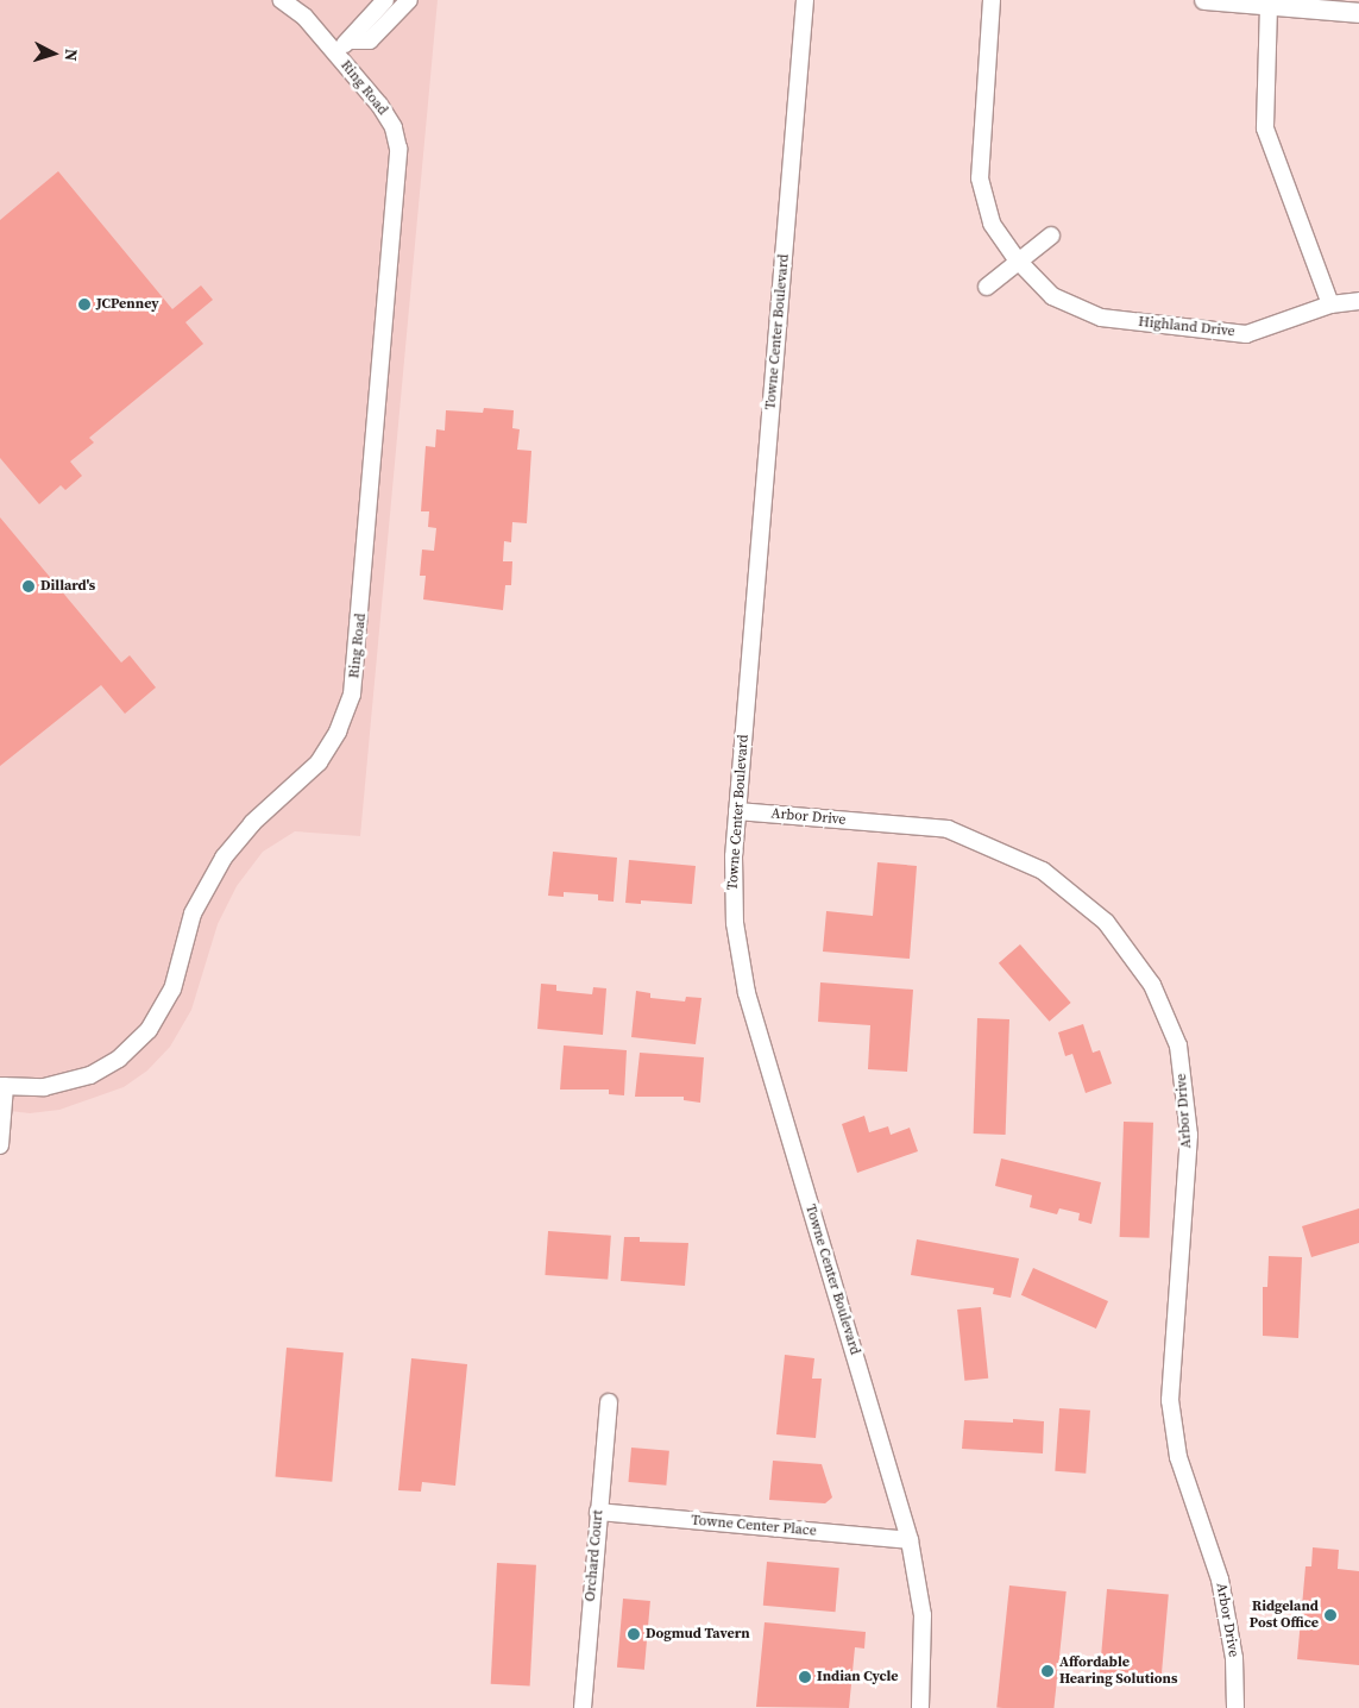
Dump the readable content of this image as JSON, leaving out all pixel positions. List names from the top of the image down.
{
  "streets": {
    "street": [
      "Ring Road",
      "Highland Drive",
      "Towne Center Boulevard",
      "Arbor Drive",
      "Towne Center Place",
      "Orchard Court"
    ]
  },
  "crossings": [
    ["Towne Center Boulevard", "Arbor Drive"],
    ["Towne Center Boulevard", "Towne Center Place"],
    ["Towne Center Place", "Orchard Court"]
  ],
  "places": [
    "JCPenney",
    "Dillard's",
    "Ridgeland Post Office",
    "Dogmud Tavern",
    "Affordable Hearing Solutions",
    "Indian Cycle"
  ],
  "north": "right"
}
